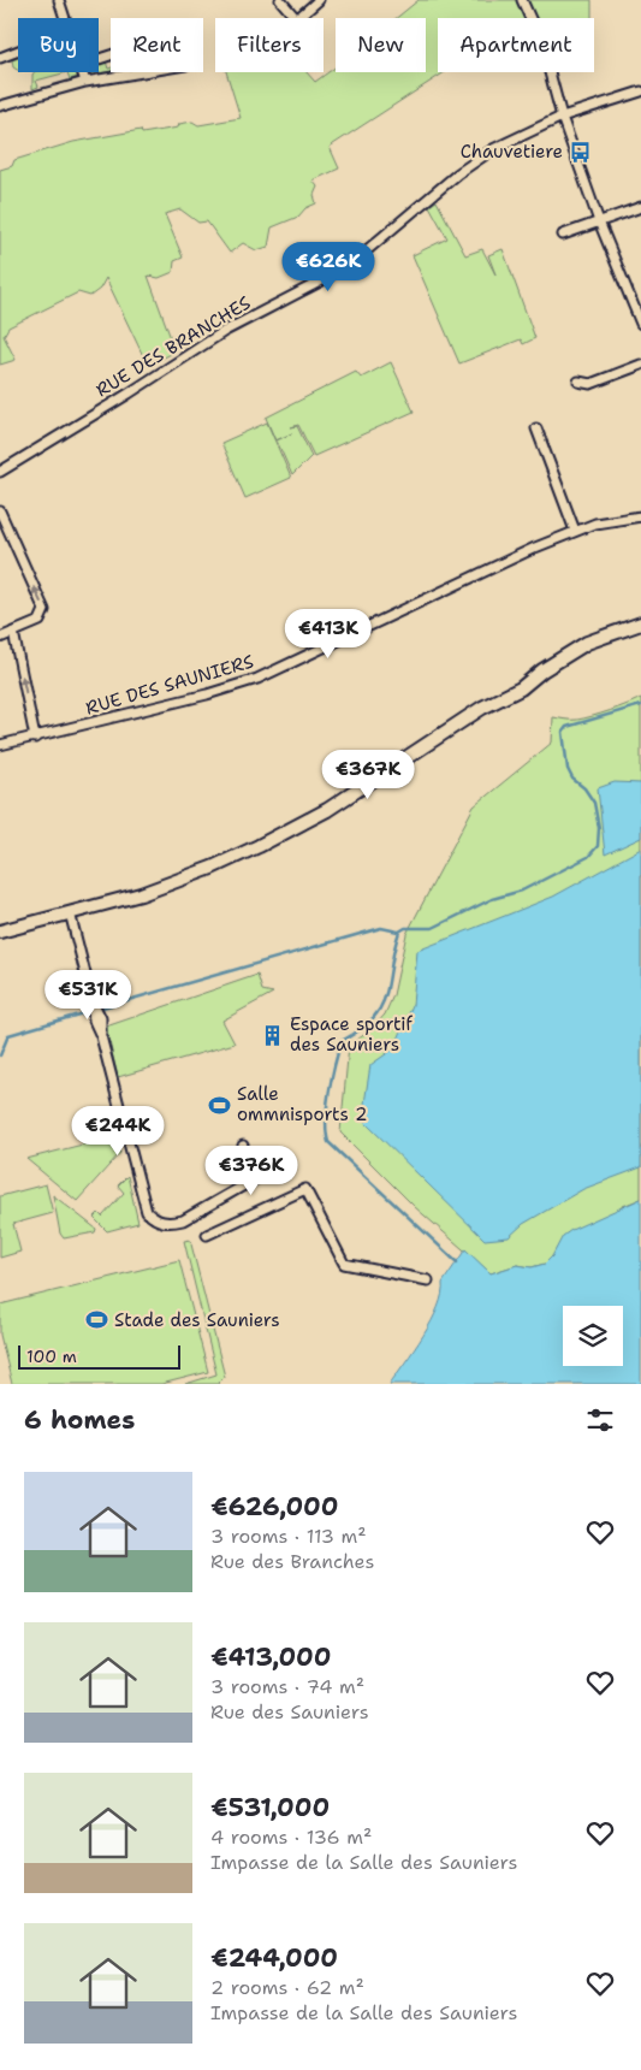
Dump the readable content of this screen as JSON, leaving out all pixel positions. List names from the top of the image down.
{
  "streets": {
    "street": ["RUE DES BRANCHES", "RUE DES SAUNIERS"]
  },
  "places": {
    "bus stop": ["Chauvetiere"],
    "building": ["Espace sportif des Sauniers"],
    "sports": ["Salle ommnisports 2", "Stade des Sauniers"]
  },
  "scale_bar": "100 m",
  "page": {
    "chip": [
      "Buy",
      "Rent",
      "Filters",
      "New",
      "Apartment"
    ],
    "price": [
      "€626K",
      "€413K",
      "€367K",
      "€531K",
      "€244K",
      "€376K"
    ],
    "scale": "100 m",
    "heading": "6 homes",
    "list": [
      {
        "name": "€626,000",
        "note": "3 rooms · 113 m² · Rue des Branches"
      },
      {
        "name": "€413,000",
        "note": "3 rooms · 74 m² · Rue des Sauniers"
      },
      {
        "name": "€531,000",
        "note": "4 rooms · 136 m² · Impasse de la Salle des Sauniers"
      },
      {
        "name": "€244,000",
        "note": "2 rooms · 62 m² · Impasse de la Salle des Sauniers"
      }
    ]
  }
}
